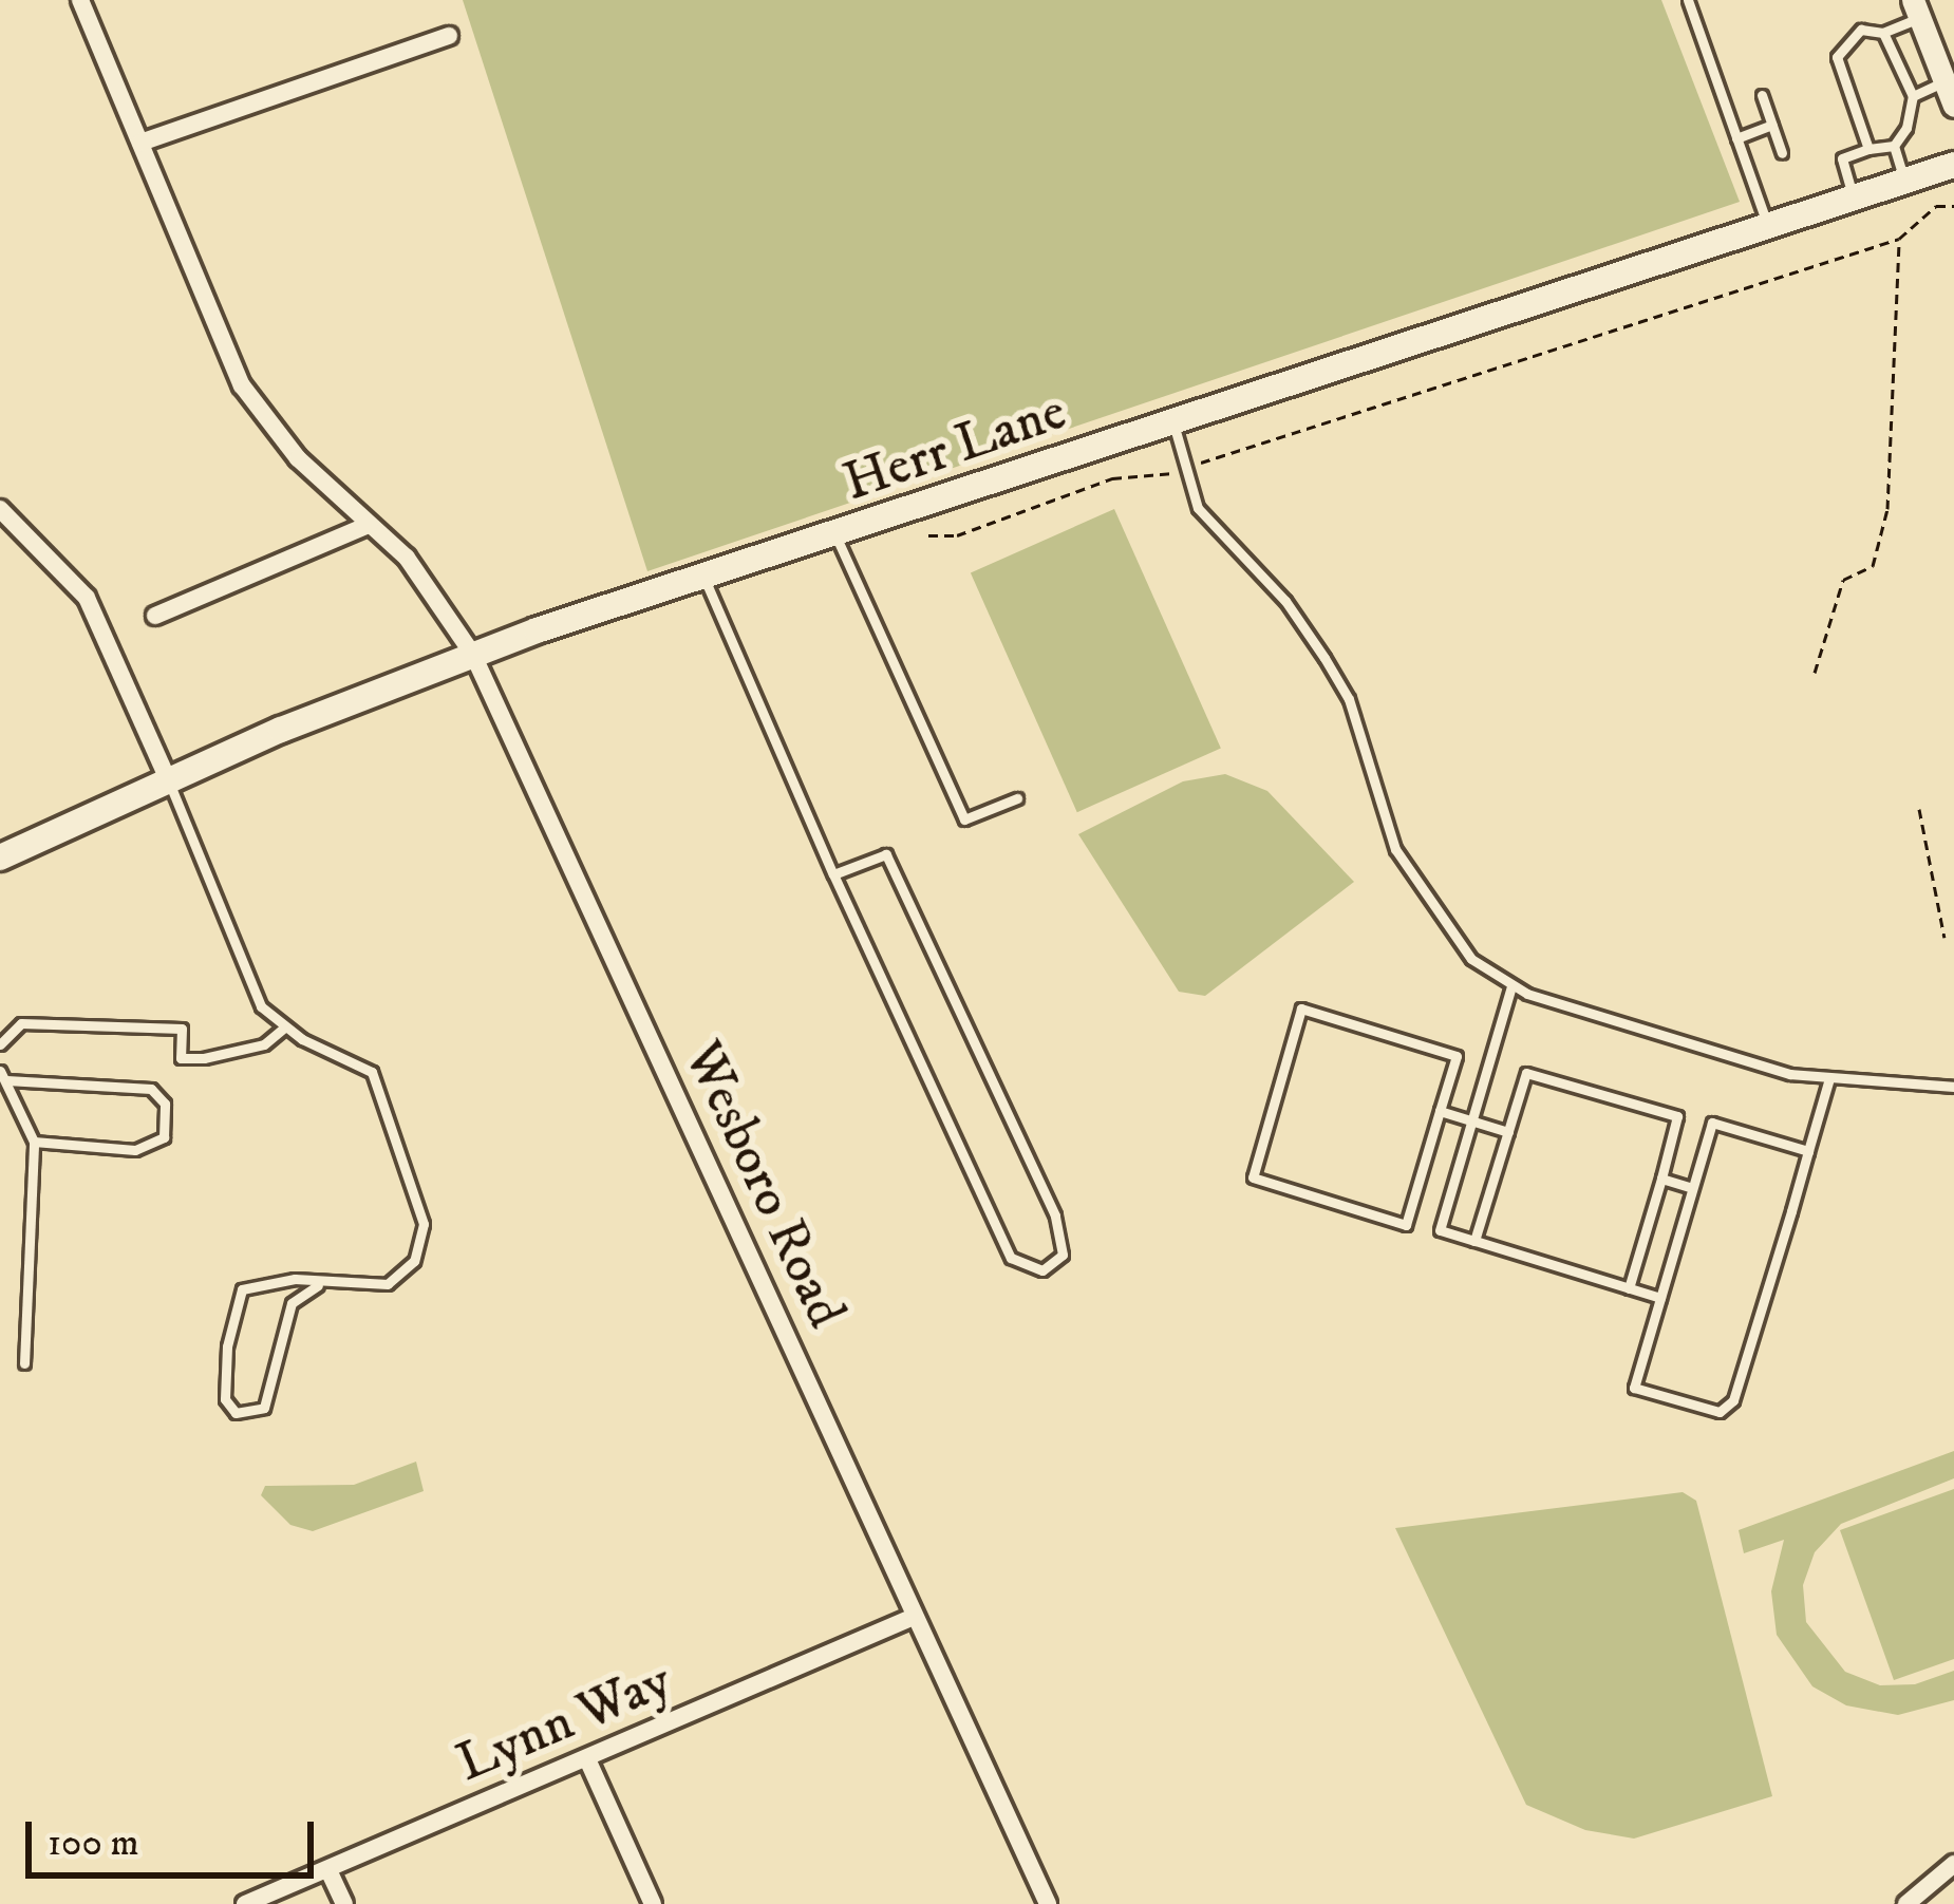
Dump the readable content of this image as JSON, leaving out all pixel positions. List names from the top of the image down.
{
  "streets": {
    "main road": ["Herr Lane"],
    "street": ["Wesboro Road", "Lynn Way"]
  },
  "crossings": [
    ["Herr Lane", "Wesboro Road"],
    ["Wesboro Road", "Lynn Way"]
  ],
  "scale_bar": "100 m"
}
